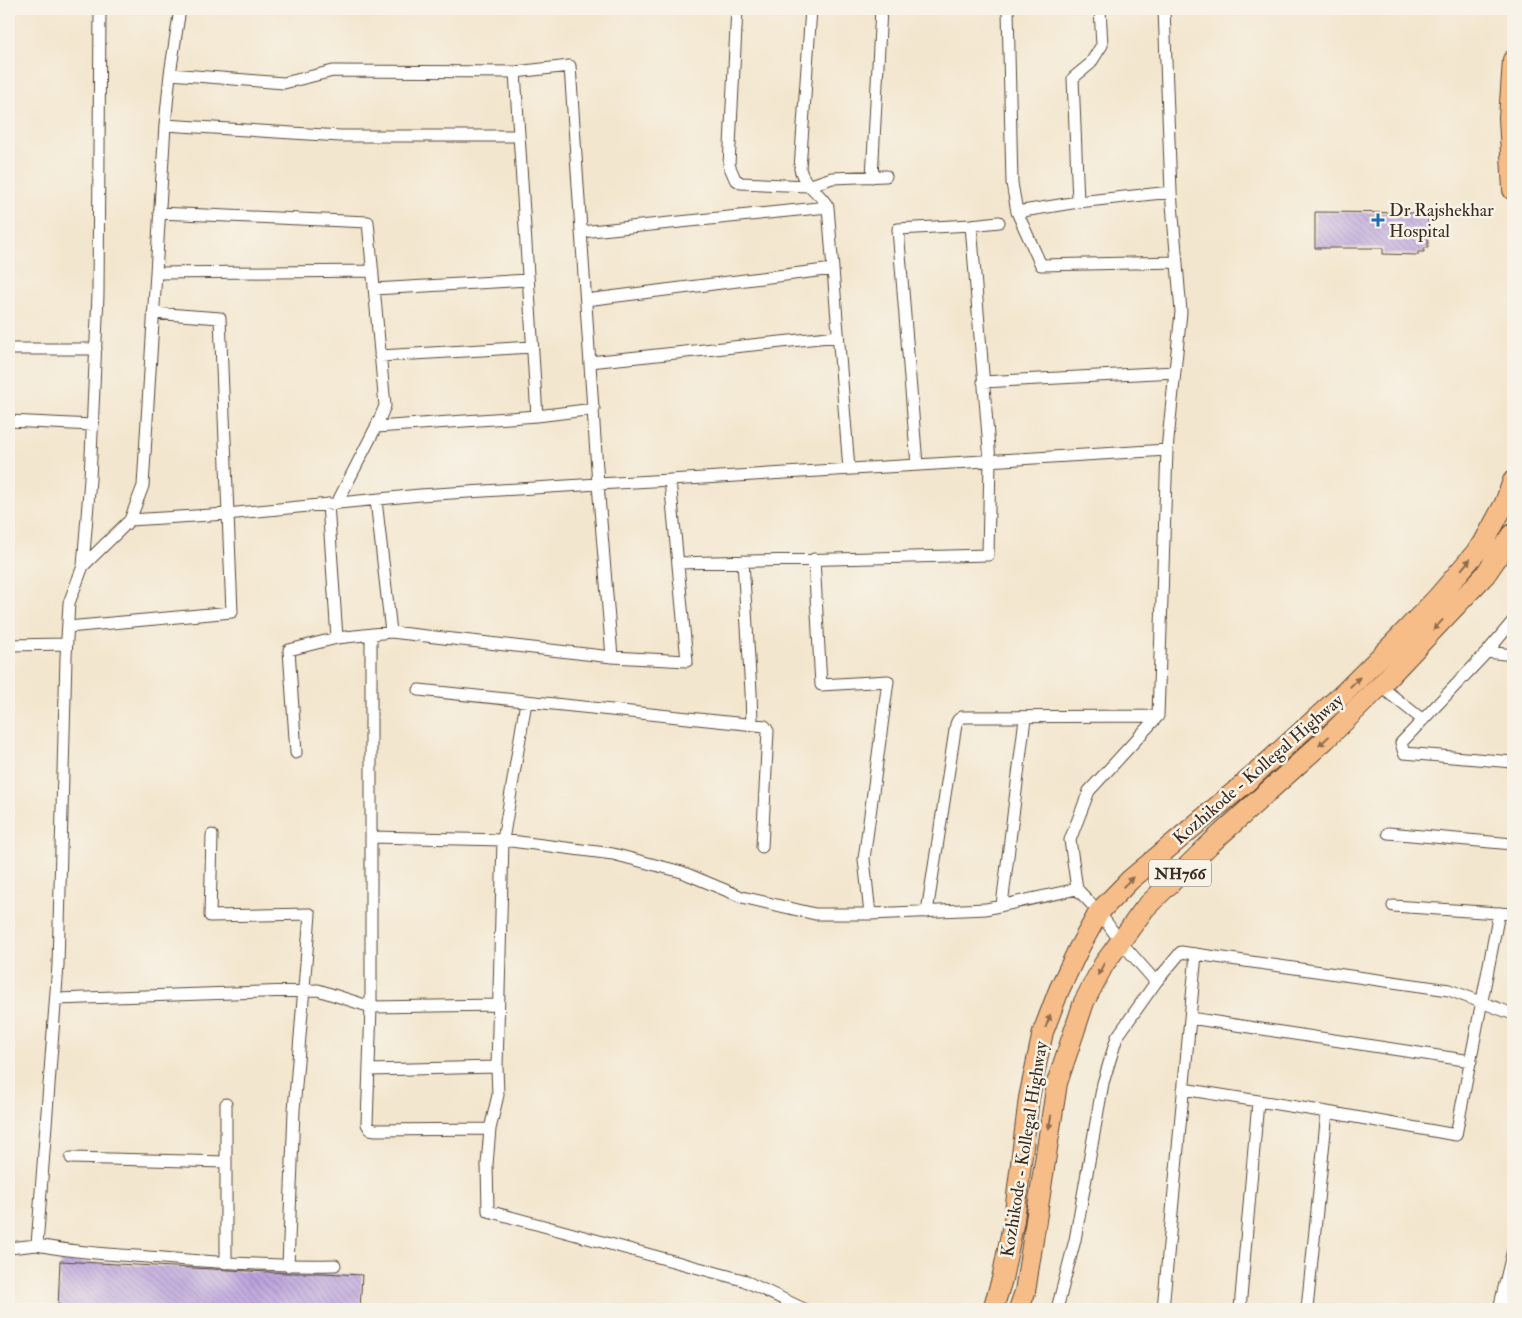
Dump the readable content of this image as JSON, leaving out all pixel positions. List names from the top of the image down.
{
  "streets": {
    "highway": ["Kozhikode - Kollegal Highway", "NH766"]
  },
  "places": {
    "health": ["Dr Rajshekhar Hospital"]
  }
}
